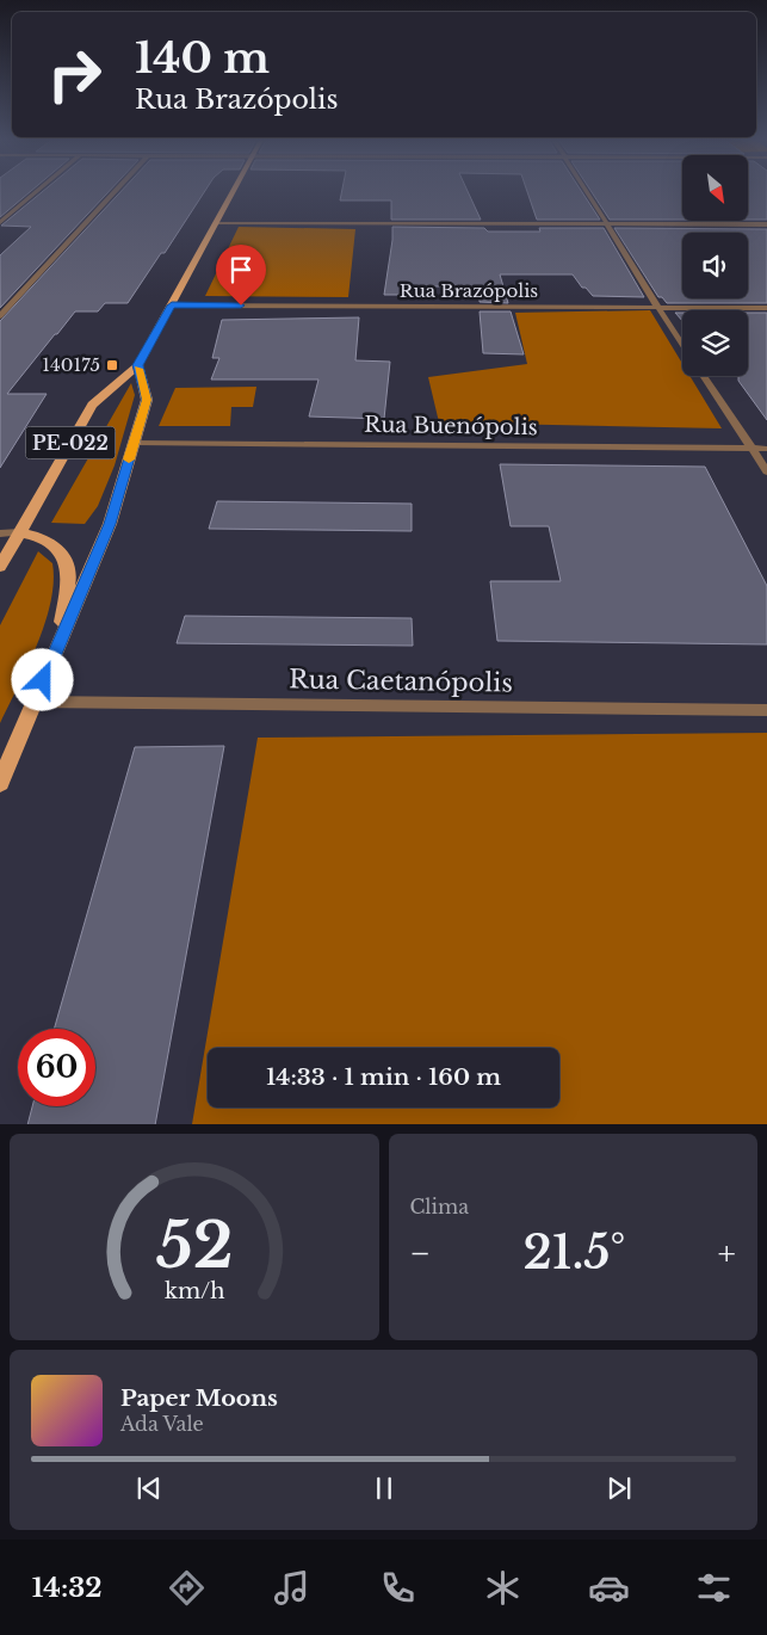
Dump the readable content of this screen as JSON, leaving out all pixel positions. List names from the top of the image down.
{
  "streets": {
    "main road": ["PE-022"],
    "street": ["Rua Brazópolis", "Rua Buenópolis", "Rua Caetanópolis"]
  },
  "crossings": [
    ["Rua Brazópolis", "PE-022"],
    ["Rua Buenópolis", "PE-022"],
    ["PE-022", "Rua Caetanópolis"]
  ],
  "places": {
    "transit": ["140175"]
  },
  "north": "bottom right",
  "page": {
    "turn": ["140 m", "Rua Brazópolis"],
    "limit": "60",
    "trip": "14:33 · 1 min · 160 m",
    "tile": "Clima",
    "heat": ["−", "21.5°", "+"],
    "song": ["Paper Moons", "Ada Vale"],
    "tabs": "14:32",
    "gauge": ["52", "km/h"]
  }
}
